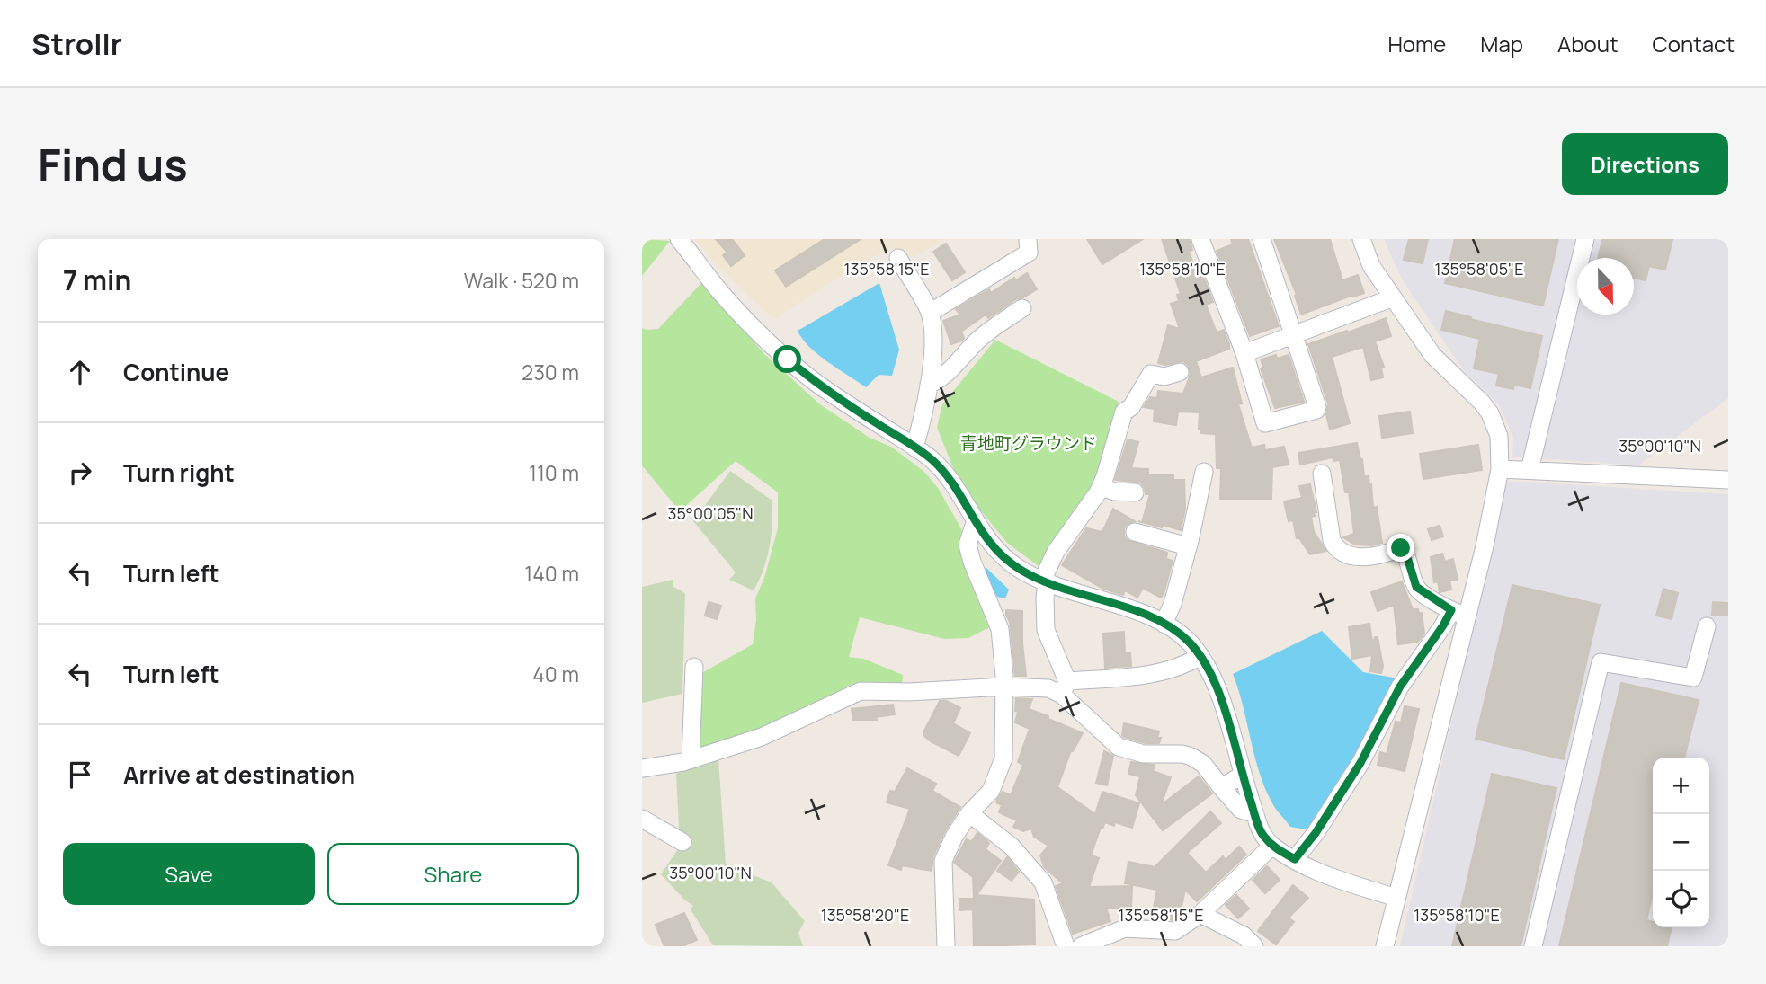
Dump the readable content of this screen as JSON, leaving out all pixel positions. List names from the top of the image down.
{
  "parks": ["青地町グラウンド"],
  "north": "bottom",
  "page": {
    "header": "Strollr",
    "nav": [
      "Home",
      "Map",
      "About",
      "Contact"
    ],
    "buttons": [
      "Directions",
      ["Save", "Share"]
    ],
    "title": "Find us",
    "heading": ["7 min", "Walk · 520 m"],
    "list": [
      ["Continue", "230 m"],
      ["Turn right", "110 m"],
      ["Turn left", "140 m"],
      ["Turn left", "40 m"],
      "Arrive at destination"
    ],
    "map_buttons": ["+", "−"]
  },
  "coordinates": [
    "135°58'15\"E",
    "135°58'10\"E",
    "135°58'05\"E",
    "35°00'10\"N",
    "35°00'05\"N",
    "135°58'20\"E"
  ]
}
